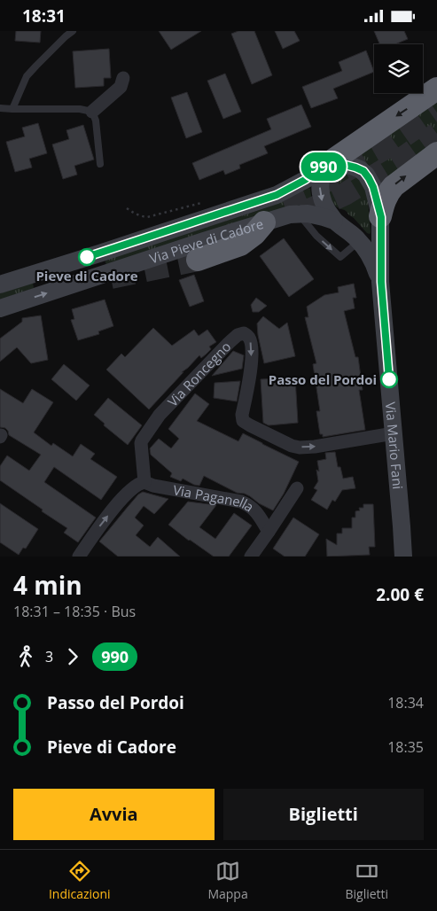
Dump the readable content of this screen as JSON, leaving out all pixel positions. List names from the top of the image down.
{
  "streets": {
    "street": [
      "Via Pieve di Cadore",
      "Via Roncegno",
      "Via Mario Fani",
      "Via Paganella"
    ]
  },
  "crossings": [
    ["Via Roncegno", "Via Mario Fani"],
    ["Via Roncegno", "Via Paganella"]
  ],
  "places": ["Pieve di Cadore", "Passo del Pordoi"],
  "lines": ["bus line 990"],
  "page": {
    "status": "18:31",
    "on_map": "990",
    "heading": ["4 min", "18:31 – 18:35 · Bus", "2.00 €"],
    "legs": ["3", "990"],
    "list": [
      {
        "name": "Passo del Pordoi",
        "value": "18:34"
      },
      {
        "name": "Pieve di Cadore",
        "value": "18:35"
      }
    ],
    "buttons": ["Avvia", "Biglietti"],
    "tabs": ["Indicazioni", "Mappa", "Biglietti"]
  }
}
